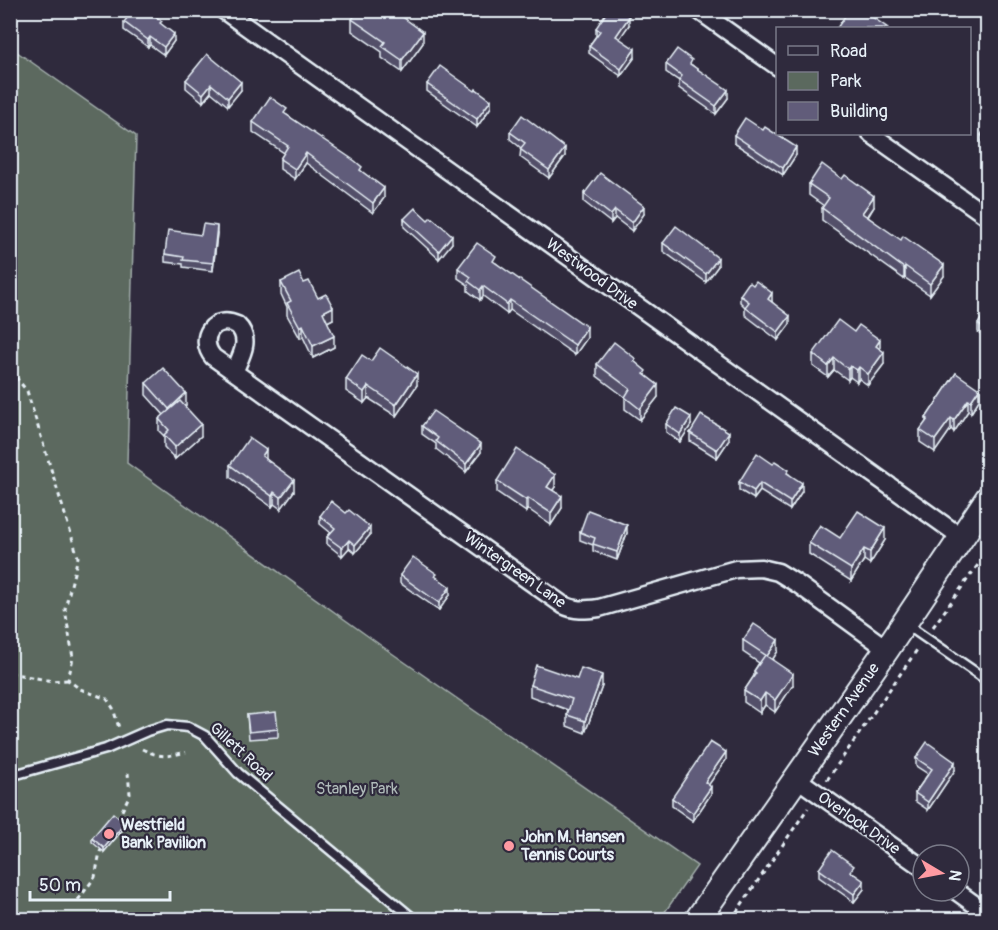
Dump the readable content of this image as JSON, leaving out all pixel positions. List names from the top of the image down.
{
  "streets": {
    "main road": ["Western Avenue"],
    "street": ["Westwood Drive", "Wintergreen Lane", "Overlook Drive"],
    "lane": ["Gillett Road"]
  },
  "crossings": [
    ["Westwood Drive", "Western Avenue"],
    ["Wintergreen Lane", "Western Avenue"],
    ["Western Avenue", "Overlook Drive"]
  ],
  "parks": ["Stanley Park"],
  "places": ["Westfield Bank Pavilion", "John M. Hansen Tennis Courts"],
  "legend": ["Road", "Park", "Building"],
  "scale_bar": "50 m",
  "north": "right"
}
